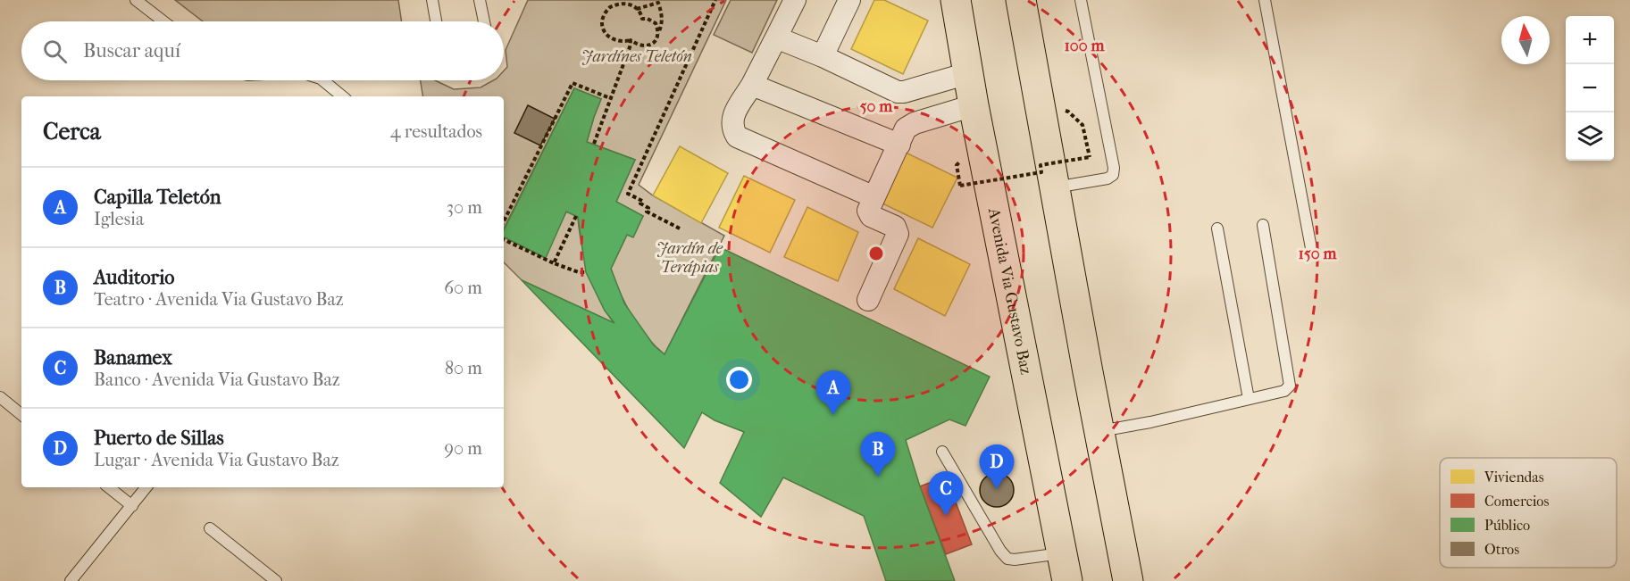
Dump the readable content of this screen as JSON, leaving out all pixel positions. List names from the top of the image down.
{
  "streets": {
    "main road": ["Avenida Via Gustavo Baz"]
  },
  "parks": ["Jardínes Teletón", "Jardín de Terápias"],
  "legend": [
    "Viviendas",
    "Comercios",
    "Público",
    "Otros"
  ],
  "north": "top",
  "page": {
    "map_buttons": ["+", "−"],
    "search": "Buscar aquí",
    "heading": ["Cerca", "4 resultados"],
    "list": [
      {
        "mark": "A",
        "name": "Capilla Teletón",
        "note": "Iglesia",
        "value": "30 m"
      },
      {
        "mark": "B",
        "name": "Auditorio",
        "note": "Teatro · Avenida Via Gustavo Baz",
        "value": "60 m"
      },
      {
        "mark": "C",
        "name": "Banamex",
        "note": "Banco · Avenida Via Gustavo Baz",
        "value": "80 m"
      },
      {
        "mark": "D",
        "name": "Puerto de Sillas",
        "note": "Lugar · Avenida Via Gustavo Baz",
        "value": "90 m"
      }
    ],
    "pins": [
      "A",
      "B",
      "D",
      "C"
    ]
  },
  "rings": ["100 m", "50 m", "150 m"]
}
